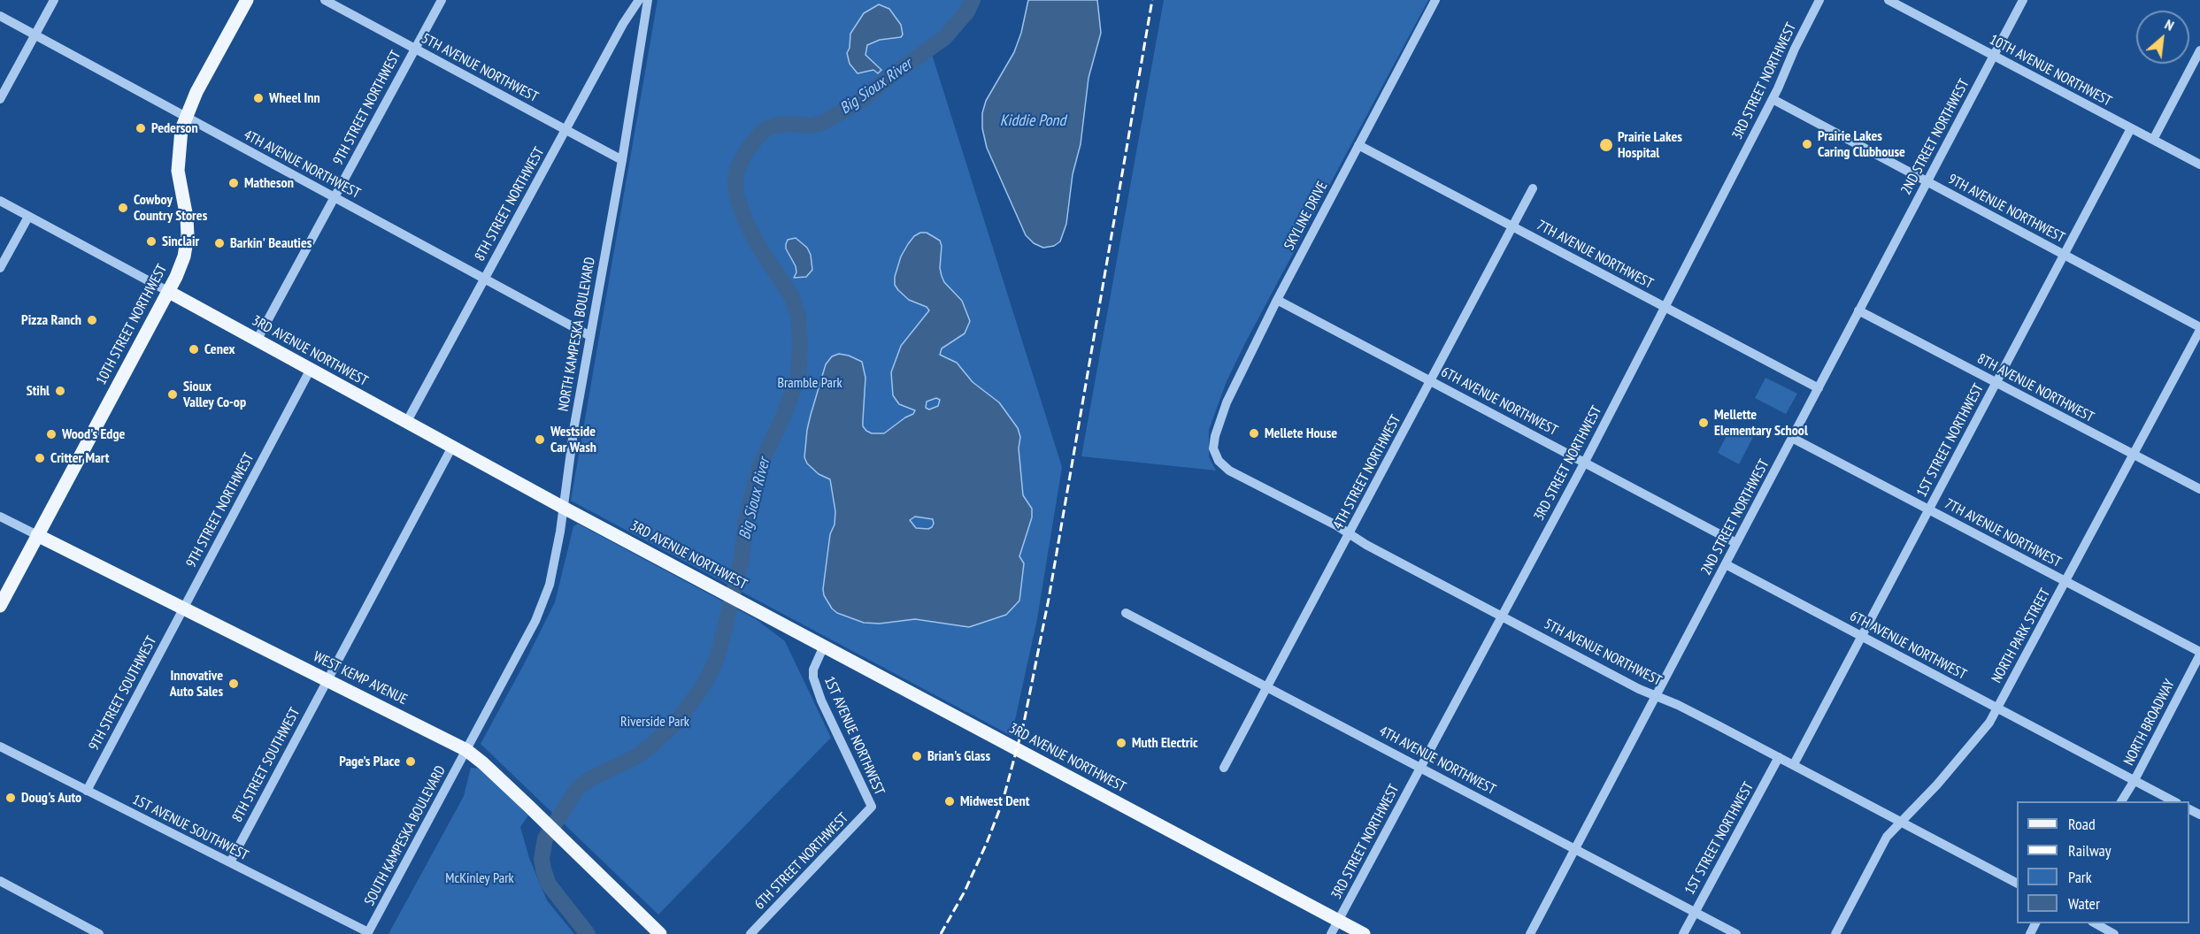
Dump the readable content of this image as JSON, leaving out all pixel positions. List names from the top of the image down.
{
  "streets": {
    "main road": ["10TH STREET NORTHWEST", "3RD AVENUE NORTHWEST", "WEST KEMP AVENUE"],
    "street": [
      "5TH AVENUE NORTHWEST",
      "10TH AVENUE NORTHWEST",
      "3RD STREET NORTHWEST",
      "9TH STREET NORTHWEST",
      "2ND STREET NORTHWEST",
      "4TH AVENUE NORTHWEST",
      "8TH STREET NORTHWEST",
      "9TH AVENUE NORTHWEST",
      "SKYLINE DRIVE",
      "7TH AVENUE NORTHWEST",
      "NORTH KAMPESKA BOULEVARD",
      "8TH AVENUE NORTHWEST",
      "6TH AVENUE NORTHWEST",
      "1ST STREET NORTHWEST",
      "4TH STREET NORTHWEST",
      "NORTH PARK STREET",
      "9TH STREET SOUTHWEST",
      "NORTH BROADWAY",
      "1ST AVENUE NORTHWEST",
      "8TH STREET SOUTHWEST",
      "1ST AVENUE SOUTHWEST",
      "SOUTH KAMPESKA BOULEVARD",
      "6TH STREET NORTHWEST"
    ]
  },
  "crossings": [
    ["5TH AVENUE NORTHWEST", "3RD STREET NORTHWEST"],
    ["5TH AVENUE NORTHWEST", "9TH STREET NORTHWEST"],
    ["5TH AVENUE NORTHWEST", "2ND STREET NORTHWEST"],
    ["5TH AVENUE NORTHWEST", "8TH STREET NORTHWEST"],
    ["5TH AVENUE NORTHWEST", "SKYLINE DRIVE"],
    ["5TH AVENUE NORTHWEST", "NORTH KAMPESKA BOULEVARD"],
    ["5TH AVENUE NORTHWEST", "1ST STREET NORTHWEST"],
    ["5TH AVENUE NORTHWEST", "4TH STREET NORTHWEST"],
    ["5TH AVENUE NORTHWEST", "NORTH PARK STREET"],
    ["10TH AVENUE NORTHWEST", "2ND STREET NORTHWEST"],
    ["10TH AVENUE NORTHWEST", "1ST STREET NORTHWEST"],
    ["3RD STREET NORTHWEST", "4TH AVENUE NORTHWEST"],
    ["3RD STREET NORTHWEST", "9TH AVENUE NORTHWEST"],
    ["3RD STREET NORTHWEST", "7TH AVENUE NORTHWEST"],
    ["3RD STREET NORTHWEST", "3RD AVENUE NORTHWEST"],
    ["3RD STREET NORTHWEST", "6TH AVENUE NORTHWEST"],
    ["9TH STREET NORTHWEST", "4TH AVENUE NORTHWEST"],
    ["9TH STREET NORTHWEST", "3RD AVENUE NORTHWEST"],
    ["9TH STREET NORTHWEST", "WEST KEMP AVENUE"],
    ["9TH STREET NORTHWEST", "9TH STREET SOUTHWEST"],
    ["2ND STREET NORTHWEST", "4TH AVENUE NORTHWEST"],
    ["2ND STREET NORTHWEST", "9TH AVENUE NORTHWEST"],
    ["2ND STREET NORTHWEST", "7TH AVENUE NORTHWEST"],
    ["2ND STREET NORTHWEST", "8TH AVENUE NORTHWEST"],
    ["2ND STREET NORTHWEST", "6TH AVENUE NORTHWEST"],
    ["4TH AVENUE NORTHWEST", "8TH STREET NORTHWEST"],
    ["4TH AVENUE NORTHWEST", "10TH STREET NORTHWEST"],
    ["4TH AVENUE NORTHWEST", "NORTH KAMPESKA BOULEVARD"],
    ["4TH AVENUE NORTHWEST", "1ST STREET NORTHWEST"],
    ["4TH AVENUE NORTHWEST", "4TH STREET NORTHWEST"],
    ["8TH STREET NORTHWEST", "3RD AVENUE NORTHWEST"],
    ["9TH AVENUE NORTHWEST", "1ST STREET NORTHWEST"],
    ["9TH AVENUE NORTHWEST", "NORTH PARK STREET"],
    ["SKYLINE DRIVE", "7TH AVENUE NORTHWEST"],
    ["SKYLINE DRIVE", "6TH AVENUE NORTHWEST"],
    ["7TH AVENUE NORTHWEST", "1ST STREET NORTHWEST"],
    ["7TH AVENUE NORTHWEST", "4TH STREET NORTHWEST"],
    ["7TH AVENUE NORTHWEST", "NORTH PARK STREET"],
    ["7TH AVENUE NORTHWEST", "NORTH BROADWAY"],
    ["10TH STREET NORTHWEST", "3RD AVENUE NORTHWEST"],
    ["10TH STREET NORTHWEST", "WEST KEMP AVENUE"],
    ["NORTH KAMPESKA BOULEVARD", "3RD AVENUE NORTHWEST"],
    ["NORTH KAMPESKA BOULEVARD", "WEST KEMP AVENUE"],
    ["NORTH KAMPESKA BOULEVARD", "SOUTH KAMPESKA BOULEVARD"],
    ["3RD AVENUE NORTHWEST", "1ST AVENUE NORTHWEST"],
    ["8TH AVENUE NORTHWEST", "1ST STREET NORTHWEST"],
    ["8TH AVENUE NORTHWEST", "NORTH PARK STREET"],
    ["6TH AVENUE NORTHWEST", "1ST STREET NORTHWEST"],
    ["6TH AVENUE NORTHWEST", "4TH STREET NORTHWEST"],
    ["6TH AVENUE NORTHWEST", "NORTH PARK STREET"],
    ["6TH AVENUE NORTHWEST", "NORTH BROADWAY"],
    ["WEST KEMP AVENUE", "9TH STREET SOUTHWEST"],
    ["WEST KEMP AVENUE", "8TH STREET SOUTHWEST"],
    ["WEST KEMP AVENUE", "SOUTH KAMPESKA BOULEVARD"],
    ["9TH STREET SOUTHWEST", "1ST AVENUE SOUTHWEST"],
    ["1ST AVENUE NORTHWEST", "6TH STREET NORTHWEST"],
    ["8TH STREET SOUTHWEST", "1ST AVENUE SOUTHWEST"],
    ["1ST AVENUE SOUTHWEST", "SOUTH KAMPESKA BOULEVARD"]
  ],
  "water": ["Big Sioux River", "Kiddie Pond"],
  "parks": ["Bramble Park", "Riverside Park", "McKinley Park"],
  "places": [
    "Wheel Inn",
    "Pederson",
    "Prairie Lakes Caring Clubhouse",
    "Prairie Lakes Hospital",
    "Matheson",
    "Cowboy Country Stores",
    "Sinclair",
    "Barkin' Beauties",
    "Pizza Ranch",
    "Cenex",
    "Stihl",
    "Sioux Valley Co-op",
    "Mellette Elementary School",
    "Mellete House",
    "Wood's Edge",
    "Westside Car Wash",
    "Critter Mart",
    "Innovative Auto Sales",
    "Muth Electric",
    "Brian's Glass",
    "Page's Place",
    "Doug's Auto",
    "Midwest Dent"
  ],
  "legend": [
    "Road",
    "Railway",
    "Park",
    "Water"
  ],
  "north": "top right"
}
